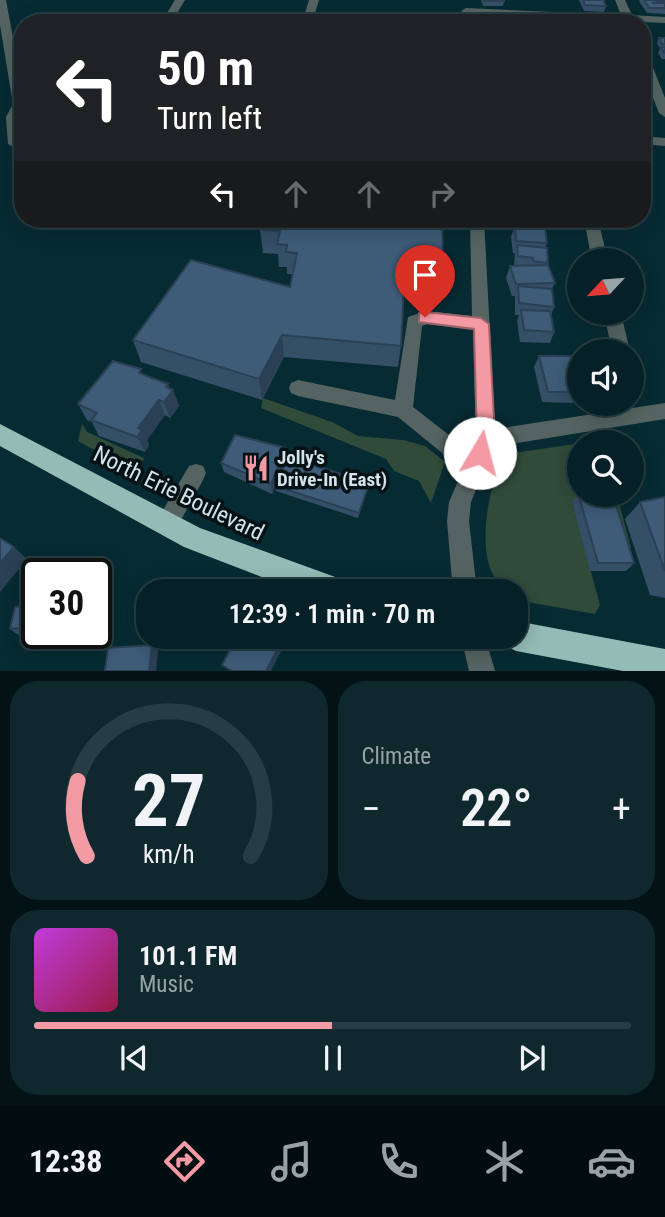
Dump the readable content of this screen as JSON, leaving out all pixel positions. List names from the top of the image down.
{
  "streets": {
    "highway": ["North Erie Boulevard"]
  },
  "places": {
    "restaurant": ["Jolly's Drive-In (East)"]
  },
  "north": "bottom left",
  "page": {
    "turn": ["50 m", "Turn left"],
    "limit": "30",
    "trip": "12:39 · 1 min · 70 m",
    "tile": "Climate",
    "heat": ["−", "22°", "+"],
    "song": ["101.1 FM", "Music"],
    "tabs": "12:38",
    "gauge": ["27", "km/h"]
  }
}
